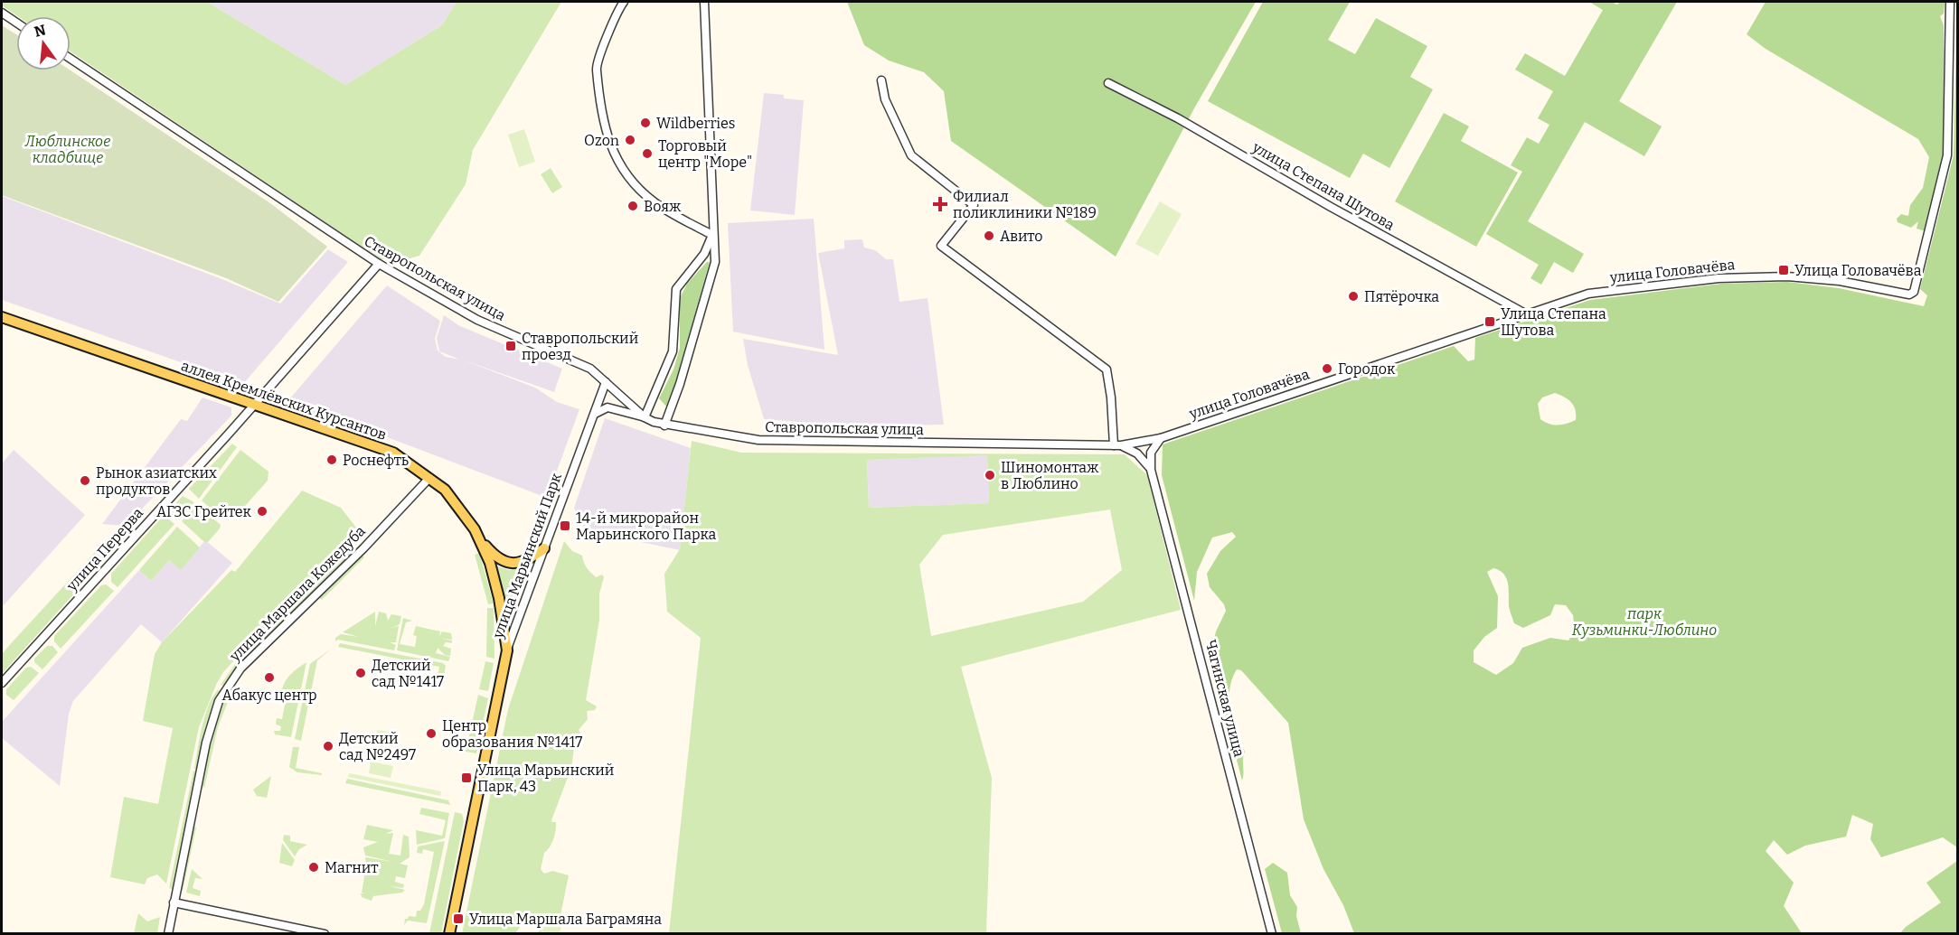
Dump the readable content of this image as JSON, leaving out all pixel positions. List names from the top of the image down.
{
  "streets": {
    "main road": ["аллея Кремлёвских Курсантов", "улица Марьинский Парк"],
    "street": [
      "улица Степана Шутова",
      "улица Головачёва",
      "Ставропольская улица",
      "улица Перерва",
      "улица Маршала Кожедуба",
      "Чагинская улица"
    ]
  },
  "crossings": [
    ["улица Степана Шутова", "улица Головачёва"],
    ["улица Головачёва", "Ставропольская улица"],
    ["улица Головачёва", "Чагинская улица"],
    ["Ставропольская улица", "улица Перерва"],
    ["Ставропольская улица", "улица Марьинский Парк"],
    ["Ставропольская улица", "Чагинская улица"],
    ["аллея Кремлёвских Курсантов", "улица Перерва"],
    ["аллея Кремлёвских Курсантов", "улица Марьинский Парк"],
    ["аллея Кремлёвских Курсантов", "улица Маршала Кожедуба"]
  ],
  "parks": ["Люблинское кладбище", "парк Кузьминки-Люблино"],
  "places": {
    "other": [
      "Wildberries",
      "Ozon",
      "Торговый центр \"Море\"",
      "Вояж",
      "Авито",
      "Пятёрочка",
      "Городок",
      "Роснефть",
      "Шиномонтаж в Люблино",
      "Рынок азиатских продуктов",
      "АГЗС Грейтек",
      "Детский сад №1417",
      "Абакус центр",
      "Центр образования №1417",
      "Детский сад №2497",
      "Магнит"
    ],
    "health": ["Филиал поликлиники №189"],
    "transit": [
      "Улица Головачёва",
      "Улица Степана Шутова",
      "Ставропольский проезд",
      "14-й микрорайон Марьинского Парка",
      "Улица Марьинский Парк, 43",
      "Улица Маршала Баграмяна"
    ]
  },
  "north": "top"
}
